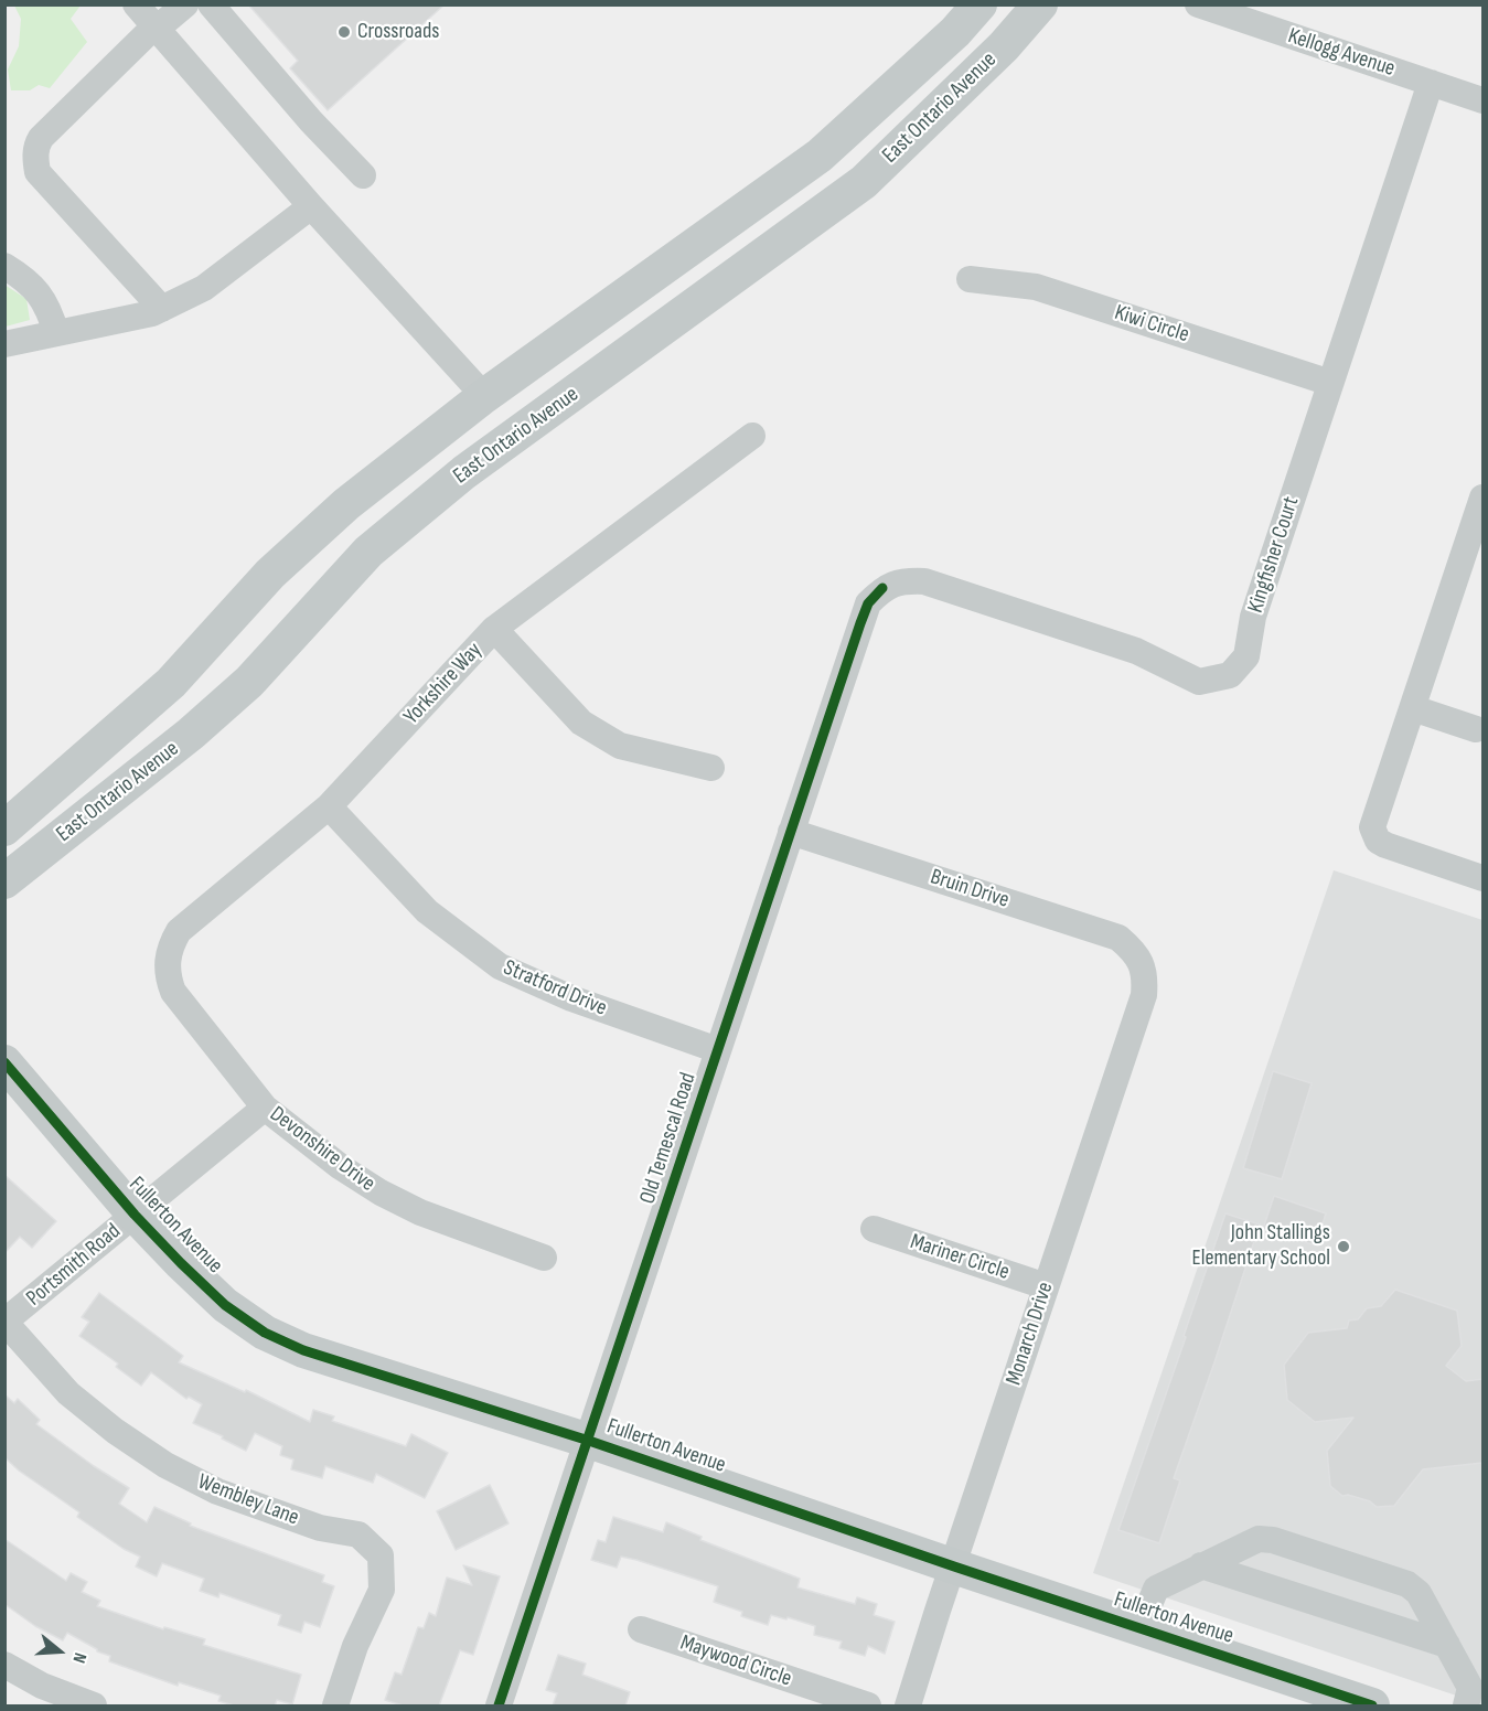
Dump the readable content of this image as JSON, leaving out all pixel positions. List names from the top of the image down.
{
  "streets": {
    "main road": ["East Ontario Avenue", "Fullerton Avenue"],
    "street": [
      "Kellogg Avenue",
      "Kiwi Circle",
      "Kingfisher Court",
      "Yorkshire Way",
      "Bruin Drive",
      "Stratford Drive",
      "Old Temescal Road",
      "Devonshire Drive",
      "Mariner Circle",
      "Portsmith Road",
      "Monarch Drive",
      "Wembley Lane",
      "Maywood Circle"
    ]
  },
  "crossings": [
    ["Kellogg Avenue", "Kingfisher Court"],
    ["Kiwi Circle", "Kingfisher Court"],
    ["Kingfisher Court", "Old Temescal Road"],
    ["Yorkshire Way", "Stratford Drive"],
    ["Yorkshire Way", "Devonshire Drive"],
    ["Bruin Drive", "Old Temescal Road"],
    ["Bruin Drive", "Monarch Drive"],
    ["Stratford Drive", "Old Temescal Road"],
    ["Old Temescal Road", "Fullerton Avenue"],
    ["Devonshire Drive", "Portsmith Road"],
    ["Fullerton Avenue", "Portsmith Road"],
    ["Fullerton Avenue", "Monarch Drive"],
    ["Mariner Circle", "Monarch Drive"],
    ["Portsmith Road", "Wembley Lane"]
  ],
  "places": ["Crossroads", "John Stallings Elementary School"],
  "north": "right"
}
